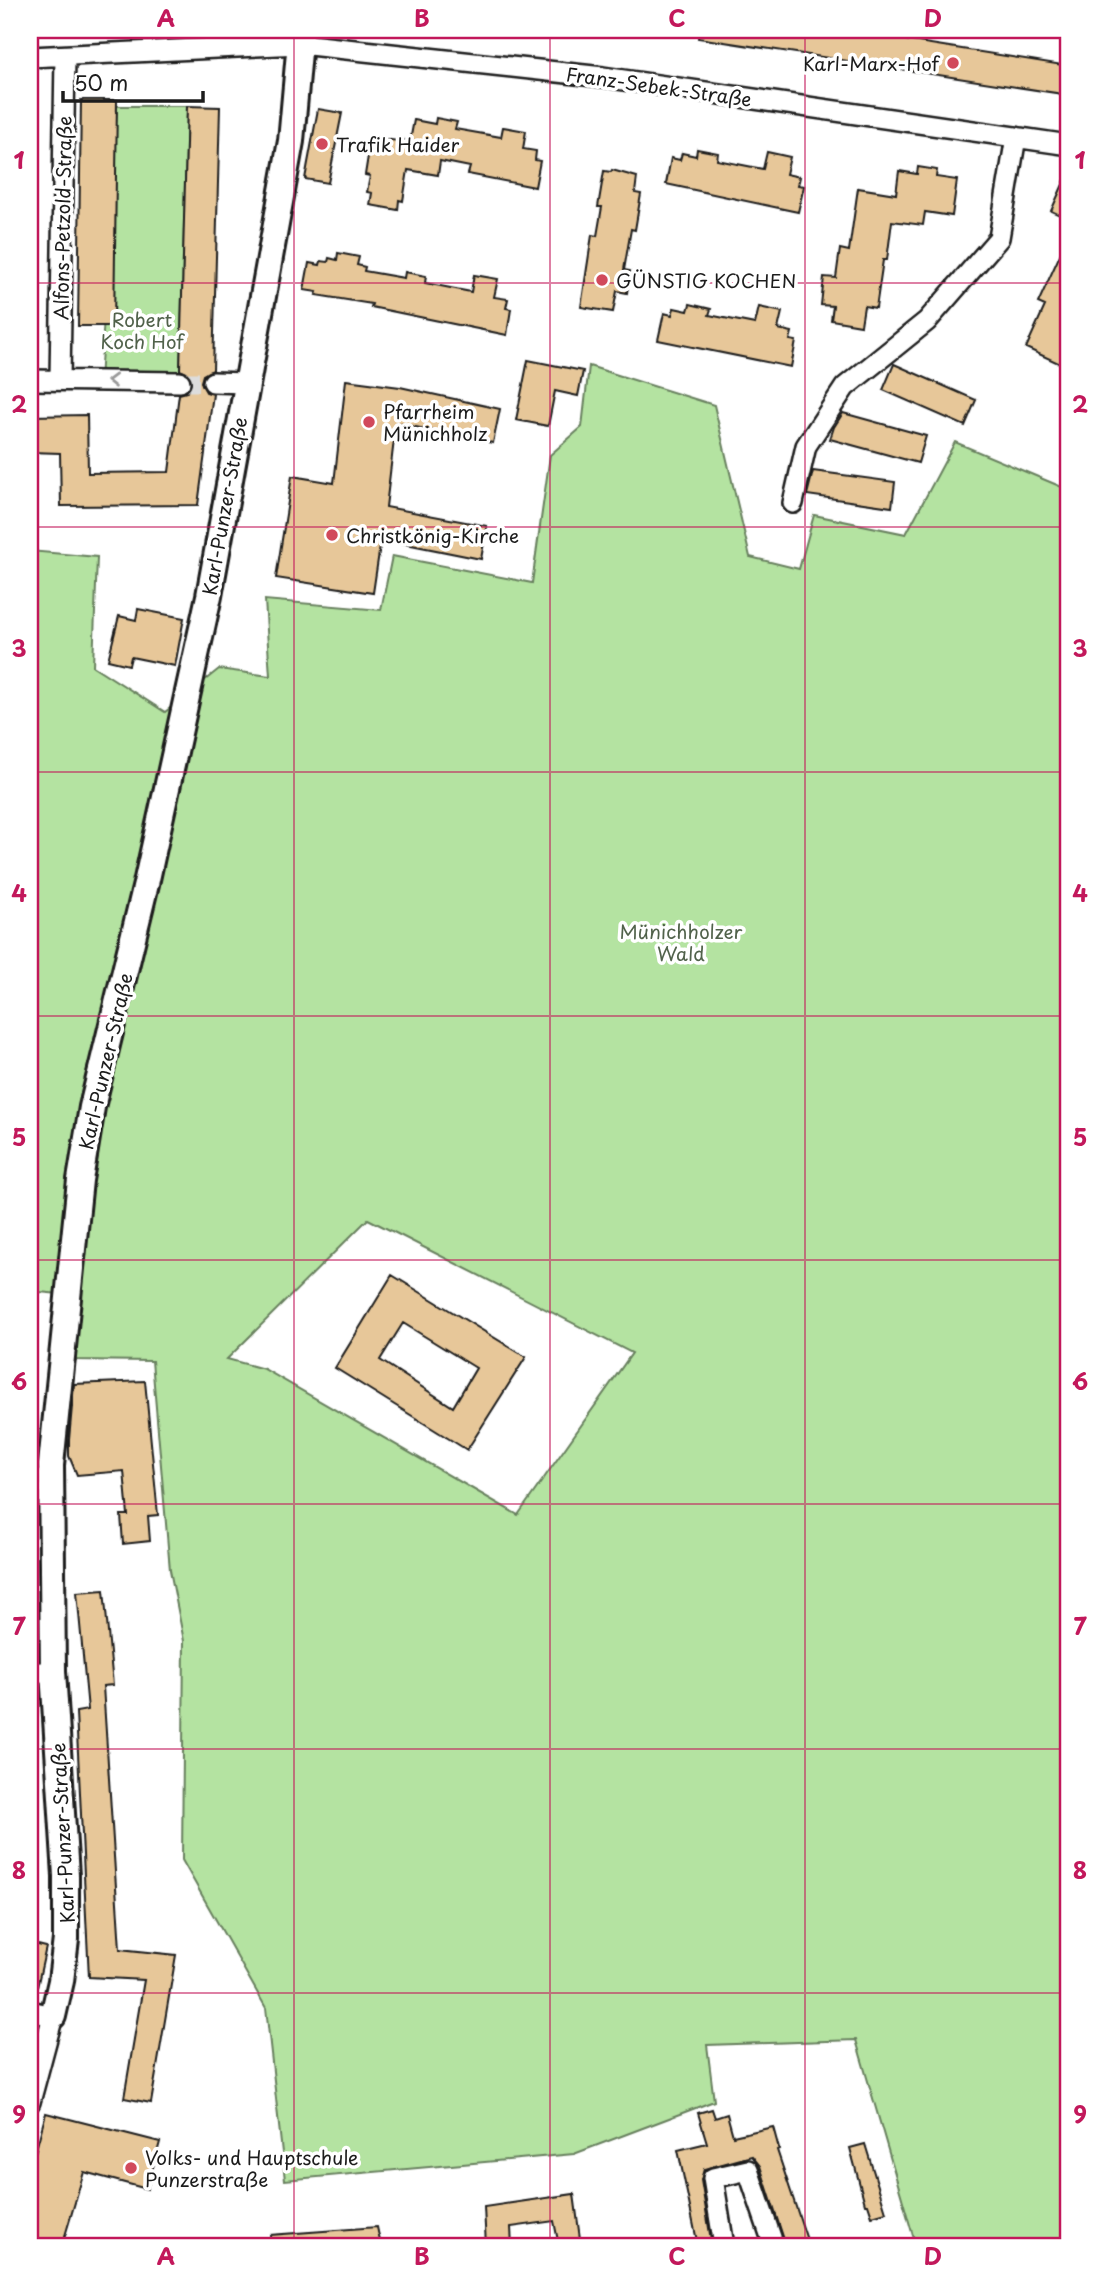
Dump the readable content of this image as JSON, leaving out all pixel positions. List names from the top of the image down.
{
  "streets": {
    "street": ["Franz-Sebek-Straße", "Alfons-Petzold-Straße", "Karl-Punzer-Straße"]
  },
  "crossings": [
    ["Franz-Sebek-Straße", "Alfons-Petzold-Straße"],
    ["Franz-Sebek-Straße", "Karl-Punzer-Straße"]
  ],
  "parks": ["Robert Koch Hof", "Münichholzer Wald"],
  "places": [
    "Karl-Marx-Hof",
    "Trafik Haider",
    "GÜNSTIG KOCHEN",
    "Pfarrheim Münichholz",
    "Christkönig-Kirche",
    "Volks- und Hauptschule Punzerstraße"
  ],
  "scale_bar": "50 m",
  "grid": {
    "columns": [
      "A",
      "B",
      "C",
      "D"
    ],
    "rows": [
      "1",
      "2",
      "3",
      "4",
      "5",
      "6",
      "7",
      "8",
      "9"
    ]
  }
}
